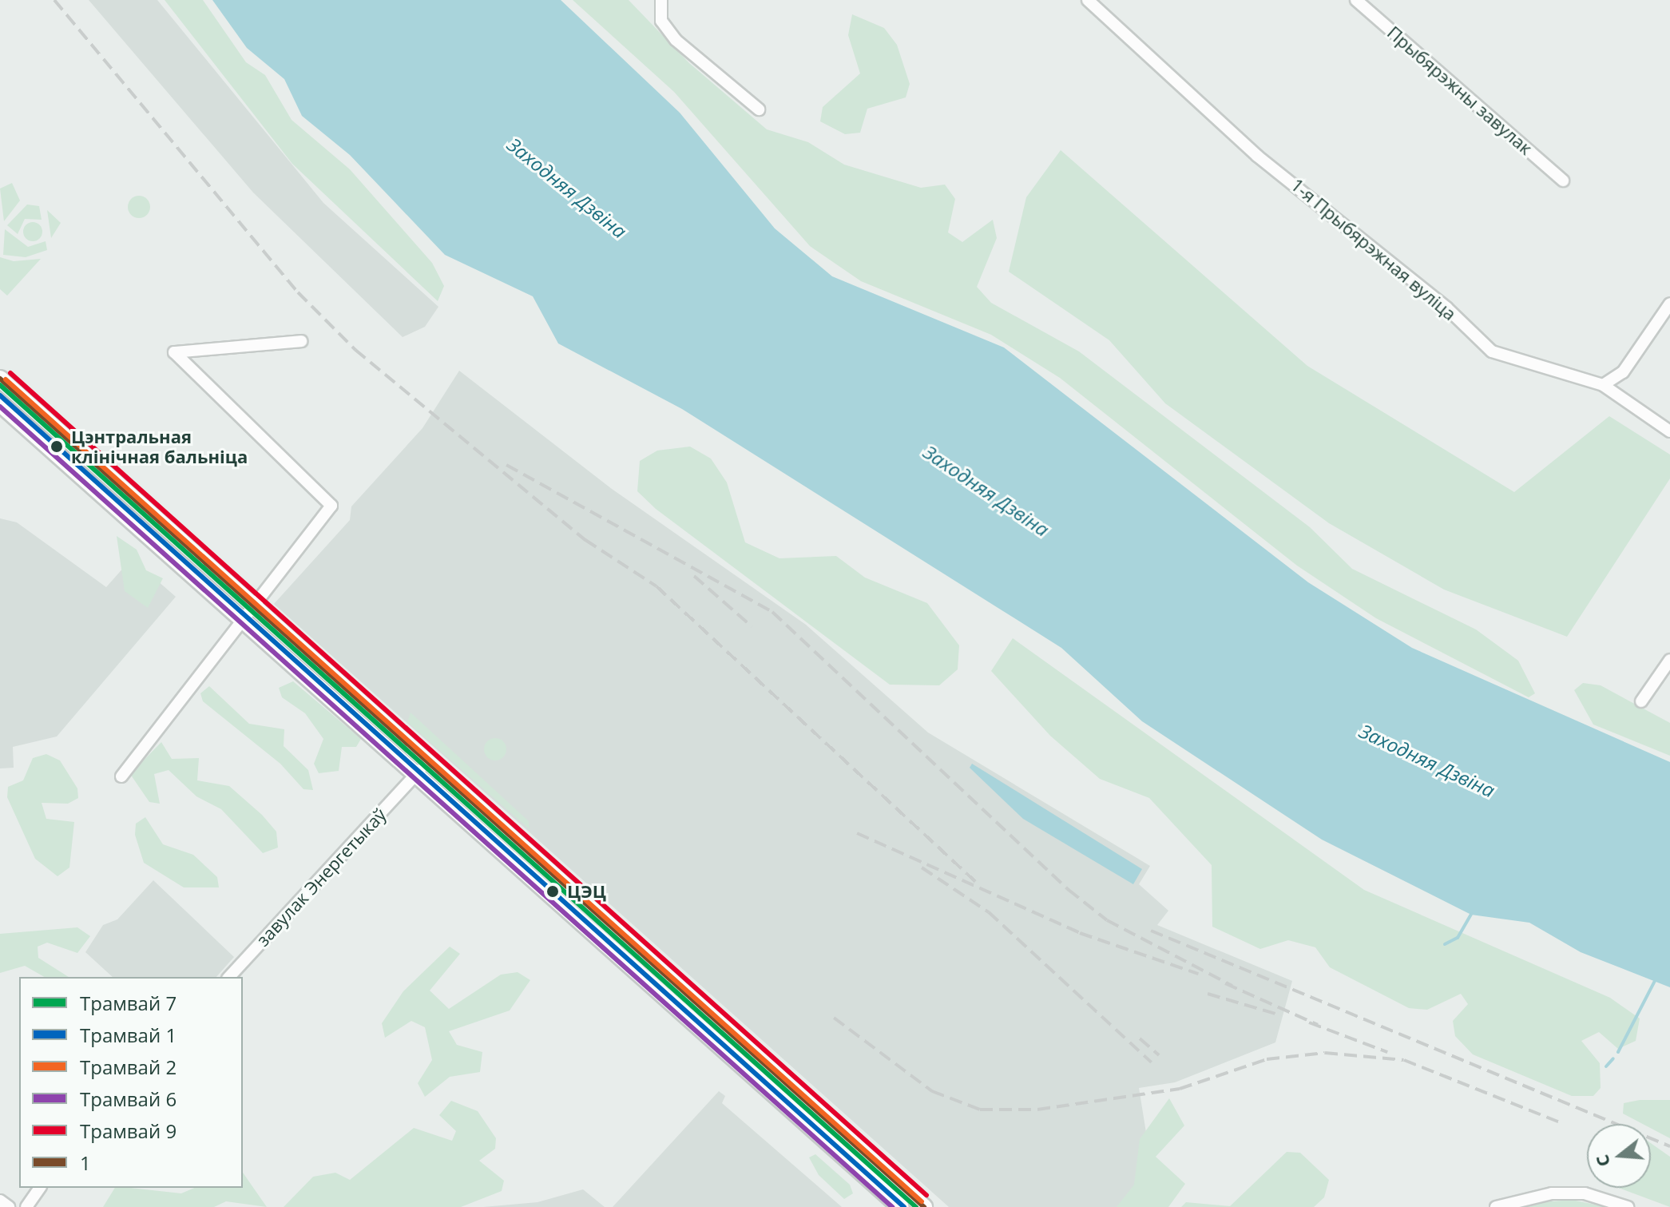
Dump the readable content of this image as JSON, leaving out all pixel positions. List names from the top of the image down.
{
  "streets": {
    "street": ["Прыбярэжны завулак", "1-я Прыбярэжная вуліца", "завулак Энергетыкаў"]
  },
  "water": ["Заходняя Дзвіна"],
  "places": ["Цэнтральная клінічная бальніца", "ЦЭЦ"],
  "lines": [
    "tram line 9",
    "transit line 1",
    "tram line 2",
    "tram line 7",
    "tram line 1",
    "tram line 6"
  ],
  "legend": [
    "Трамвай 7",
    "Трамвай 1",
    "Трамвай 2",
    "Трамвай 6",
    "Трамвай 9",
    "1"
  ],
  "north": "left"
}
